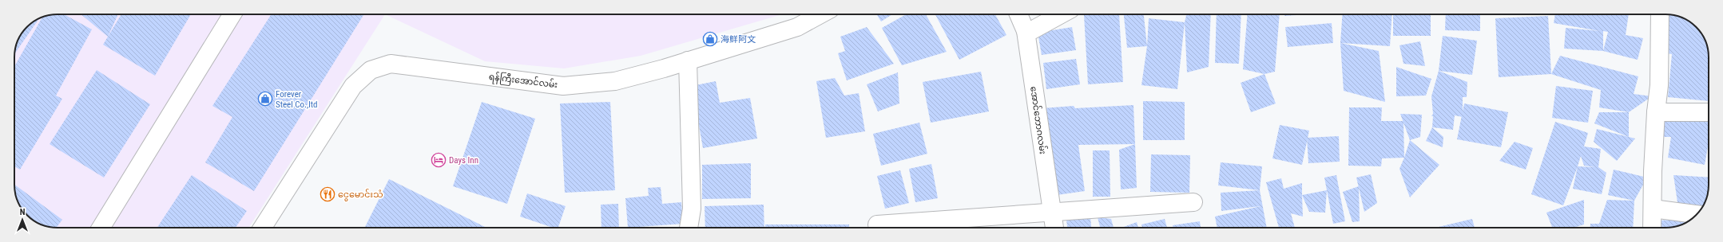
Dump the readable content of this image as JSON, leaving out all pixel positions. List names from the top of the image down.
{
  "streets": {
    "street": ["ရန်ကြီးအောင်လမ်း", "အောင်ဘောဂလမ်း"]
  },
  "places": {
    "shop": ["海鲜阿文", "Forever Steel Co.,ltd"],
    "hotel": ["Days Inn"],
    "restaurant": ["ငွေမောင်းသံ"]
  },
  "north": "top"
}
